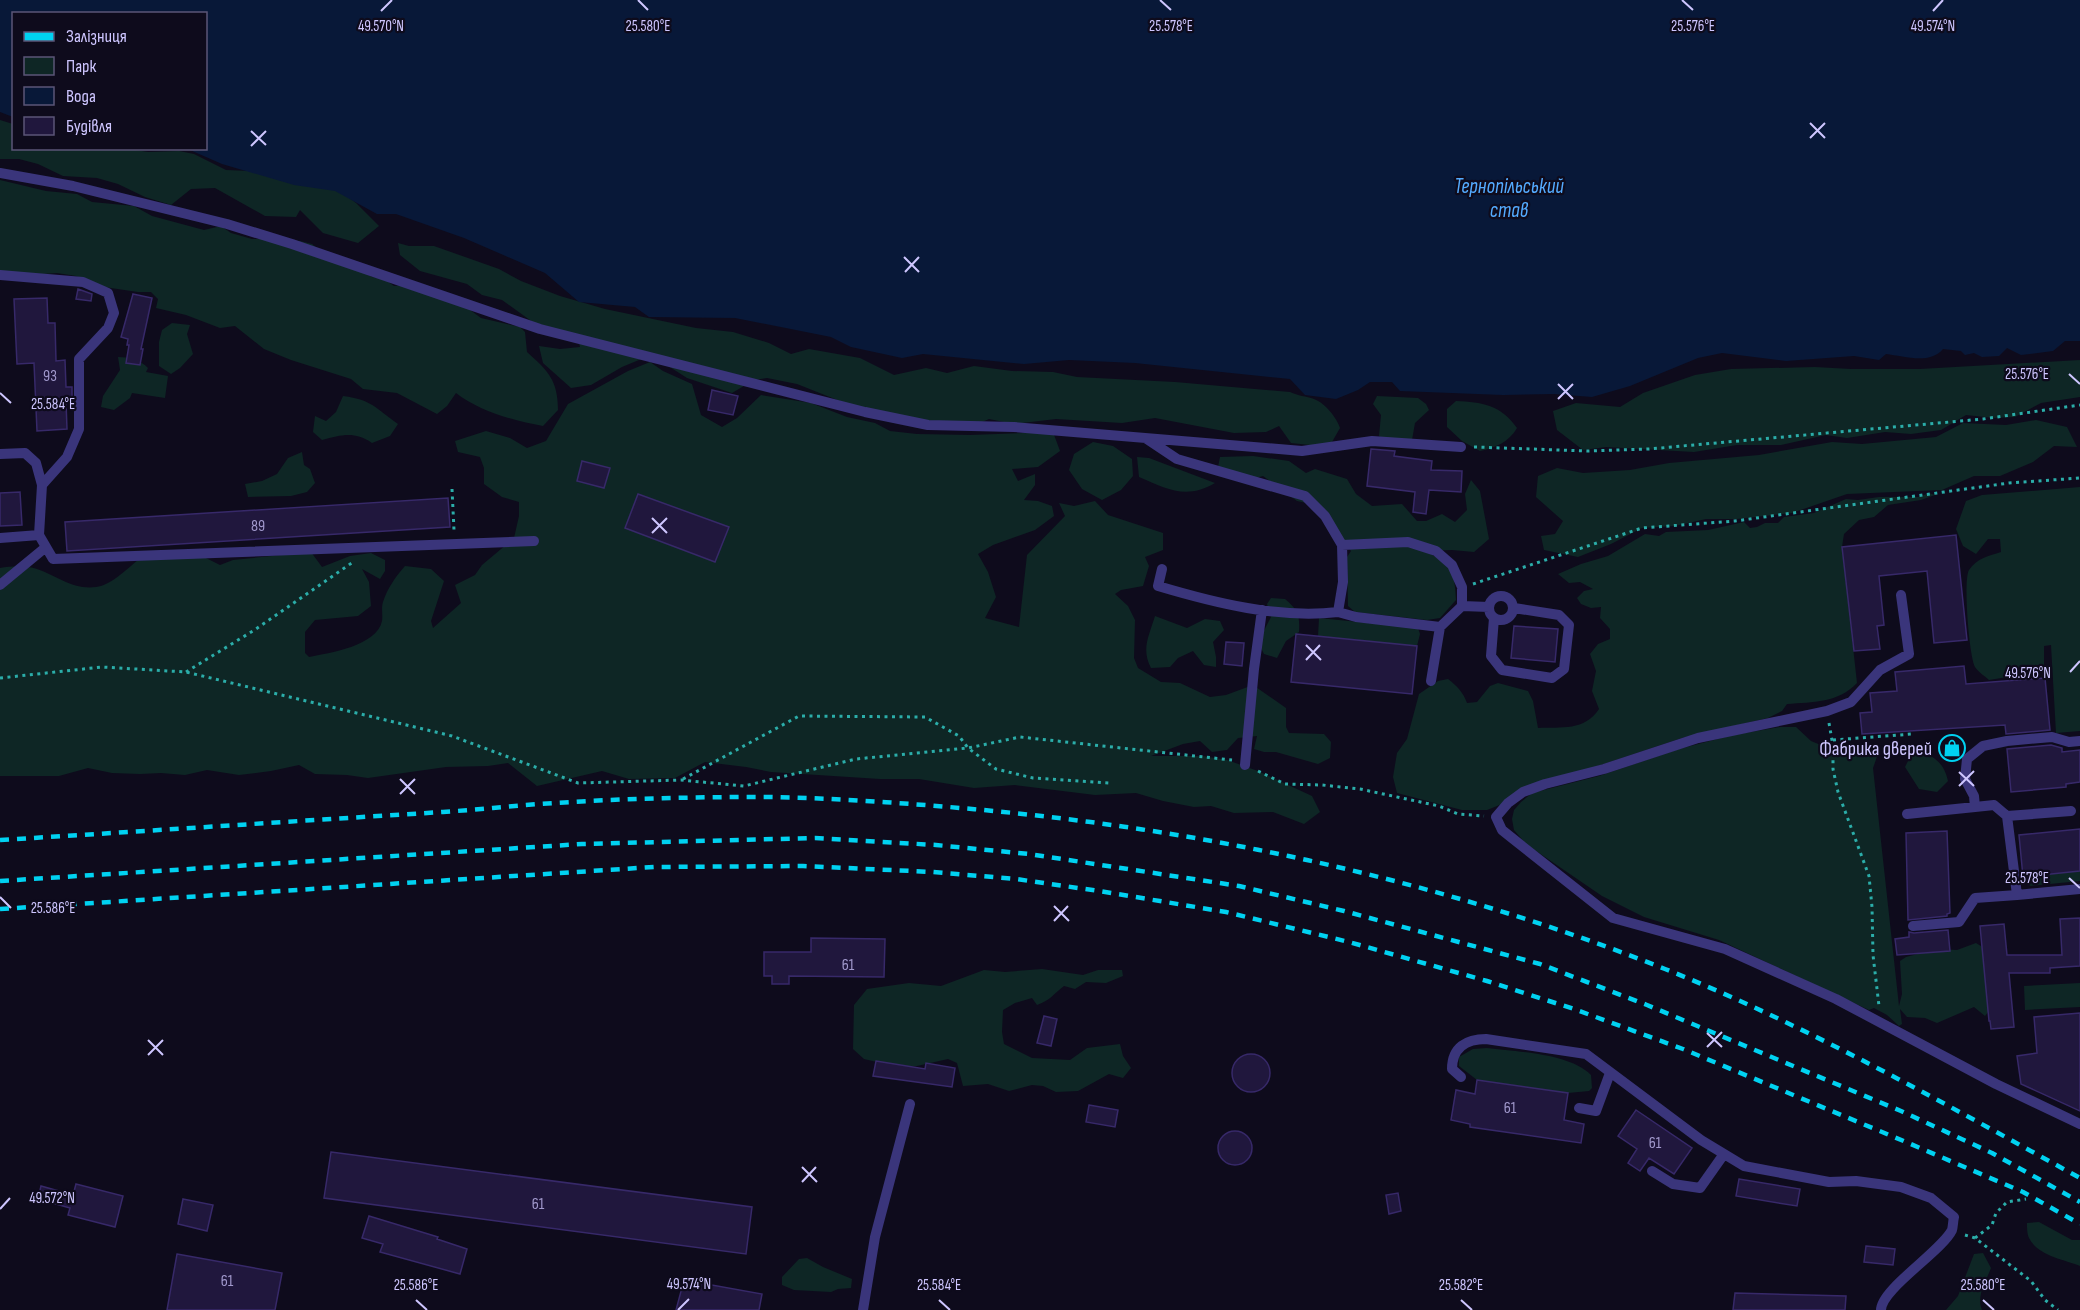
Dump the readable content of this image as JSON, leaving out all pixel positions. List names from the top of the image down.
{
  "water": ["Тернопільський став"],
  "places": {
    "shop": ["Фабрика дверей"]
  },
  "house_numbers": [
    "93",
    "89",
    "61",
    "61",
    "61",
    "61",
    "61"
  ],
  "legend": [
    "Залізниця",
    "Парк",
    "Вода",
    "Будівля"
  ],
  "coordinates": [
    "25.580°E",
    "25.576°E",
    "25.578°E",
    "49.570°N",
    "49.574°N",
    "25.584°E",
    "49.576°N",
    "25.586°E",
    "49.572°N",
    "25.582°E"
  ]
}
